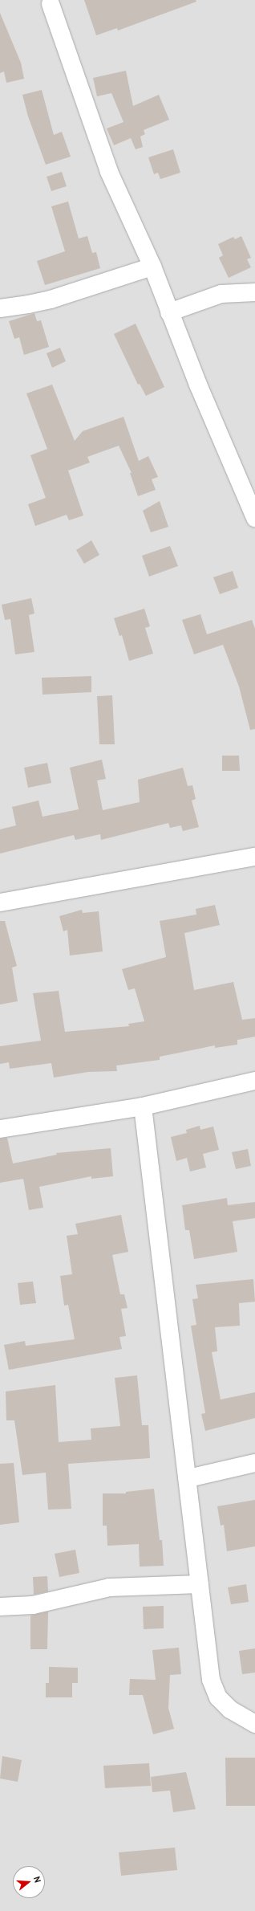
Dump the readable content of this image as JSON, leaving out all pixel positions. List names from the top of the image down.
{
  "north": "right"
}
